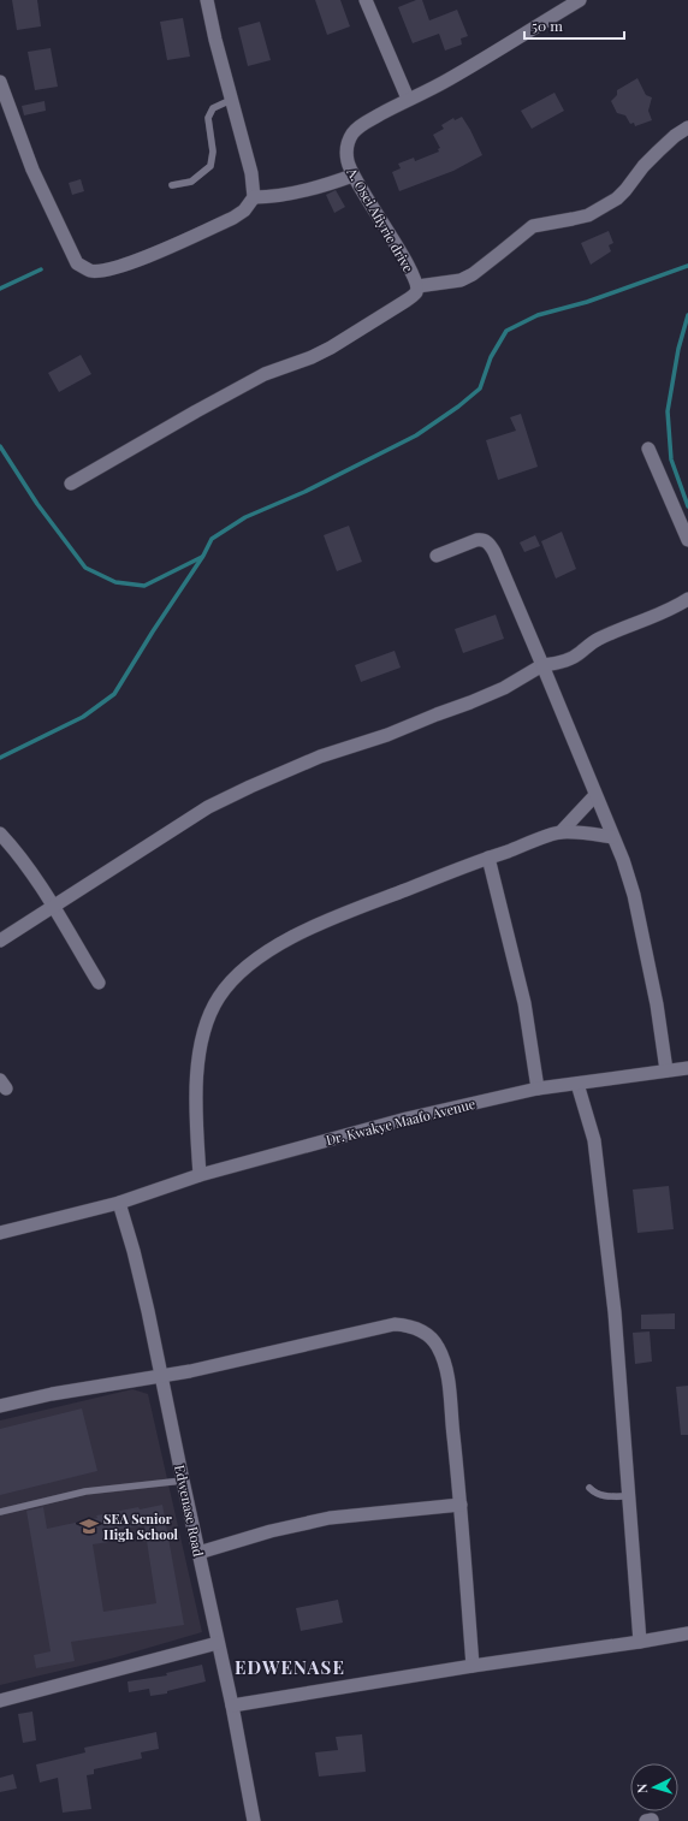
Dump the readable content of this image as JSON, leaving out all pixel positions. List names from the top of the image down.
{
  "streets": {
    "street": ["A. Osei Afiyrie drive", "Dr. Kwakye Maafo Avenue", "Edwenase Road"]
  },
  "crossings": [
    ["Dr. Kwakye Maafo Avenue", "Edwenase Road"]
  ],
  "districts": ["EDWENASE"],
  "places": {
    "school or university": ["SEA Senior High School"]
  },
  "scale_bar": "50 m",
  "north": "left"
}
